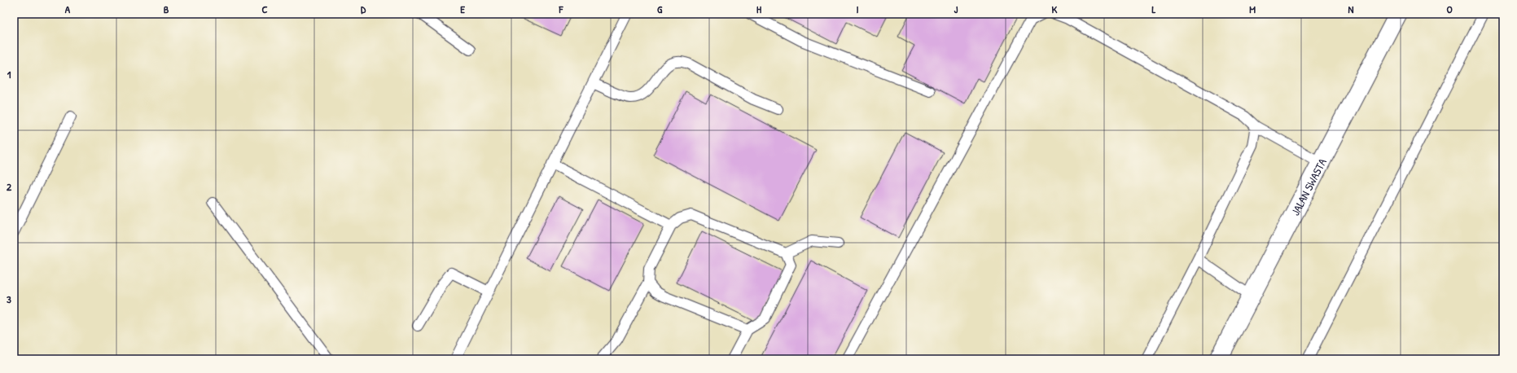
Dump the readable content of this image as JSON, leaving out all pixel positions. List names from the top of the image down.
{
  "streets": {
    "street": ["JALAN SWASTA"]
  },
  "grid": {
    "columns": [
      "A",
      "B",
      "C",
      "D",
      "E",
      "F",
      "G",
      "H",
      "I",
      "J",
      "K",
      "L",
      "M",
      "N",
      "O"
    ],
    "rows": ["1", "2", "3"]
  }
}
